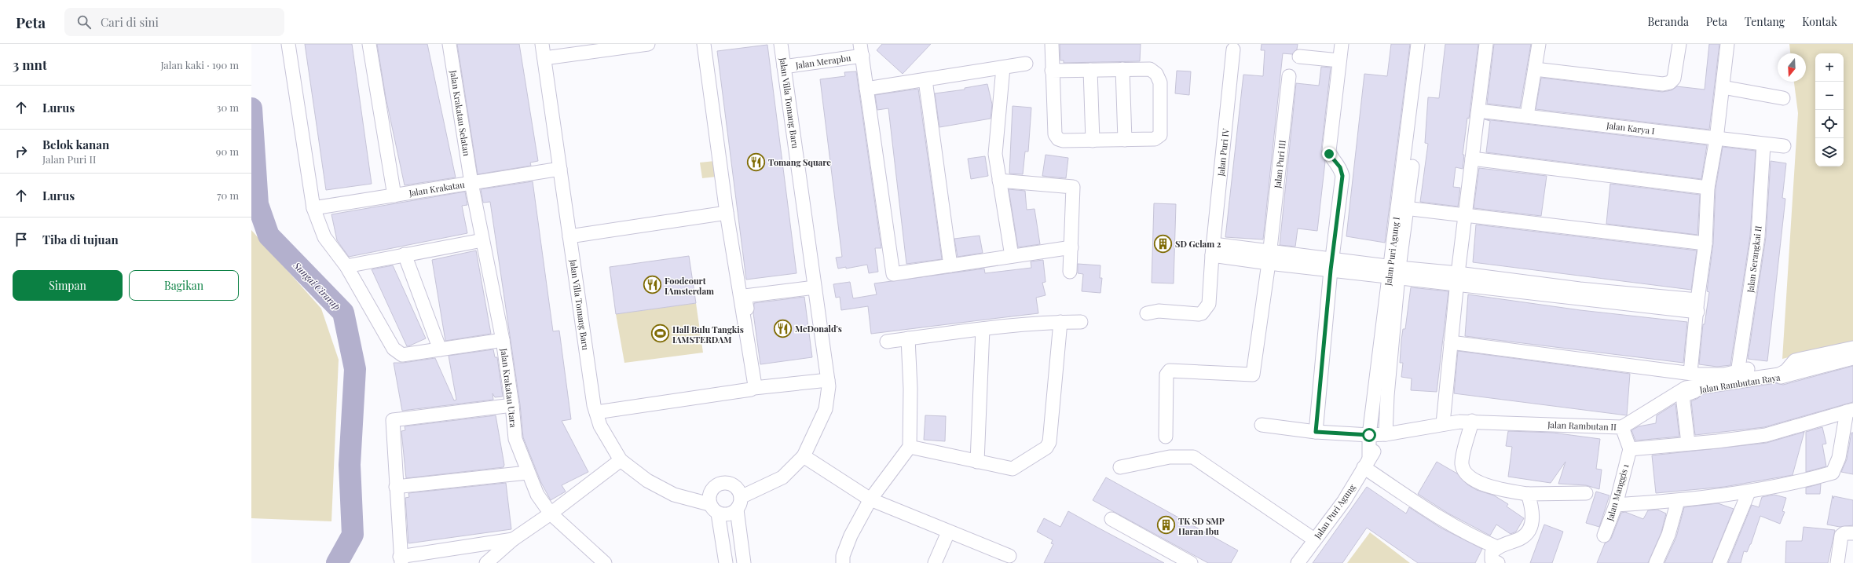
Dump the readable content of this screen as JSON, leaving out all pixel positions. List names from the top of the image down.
{
  "streets": {
    "street": [
      "Jalan Merapbu",
      "Jalan Villa Tomang Baru",
      "Jalan Krakatau Selatan",
      "Jalan Karya I",
      "Jalan Puri IV",
      "Jalan Puri III",
      "Jalan Krakatau",
      "Jalan Puri Agung I",
      "Jalan Serangkai II",
      "Jalan Rambutan Raya",
      "Jalan Krakatau Utara",
      "Jalan Rambutan II",
      "Jalan Manggis 1",
      "Jalan Puri Agung"
    ]
  },
  "crossings": [
    ["Jalan Merapbu", "Jalan Villa Tomang Baru"],
    ["Jalan Villa Tomang Baru", "Jalan Krakatau"],
    ["Jalan Krakatau Selatan", "Jalan Krakatau"],
    ["Jalan Krakatau Selatan", "Jalan Krakatau Utara"],
    ["Jalan Karya I", "Jalan Serangkai II"],
    ["Jalan Krakatau", "Jalan Krakatau Utara"],
    ["Jalan Puri Agung I", "Jalan Rambutan II"],
    ["Jalan Puri Agung I", "Jalan Puri Agung"],
    ["Jalan Rambutan II", "Jalan Manggis 1"],
    ["Jalan Rambutan II", "Jalan Puri Agung"]
  ],
  "water": ["Sungai Cirarap"],
  "places": {
    "restaurant": ["Tomang Square", "Foodcourt IAmsterdam", "McDonald's"],
    "building": ["SD Gelam 2", "TK SD SMP Haran Ibu"],
    "sports": ["Hall Bulu Tangkis IAMSTERDAM"]
  },
  "north": "bottom",
  "page": {
    "header": "Peta",
    "search": "Cari di sini",
    "nav": [
      "Beranda",
      "Peta",
      "Tentang",
      "Kontak"
    ],
    "heading": ["3 mnt", "Jalan kaki · 190 m"],
    "map_buttons": ["+", "−"],
    "list": [
      ["Lurus", "30 m"],
      ["Belok kanan", "Jalan Puri II", "90 m"],
      ["Lurus", "70 m"],
      "Tiba di tujuan"
    ],
    "buttons": ["Simpan", "Bagikan"]
  }
}
